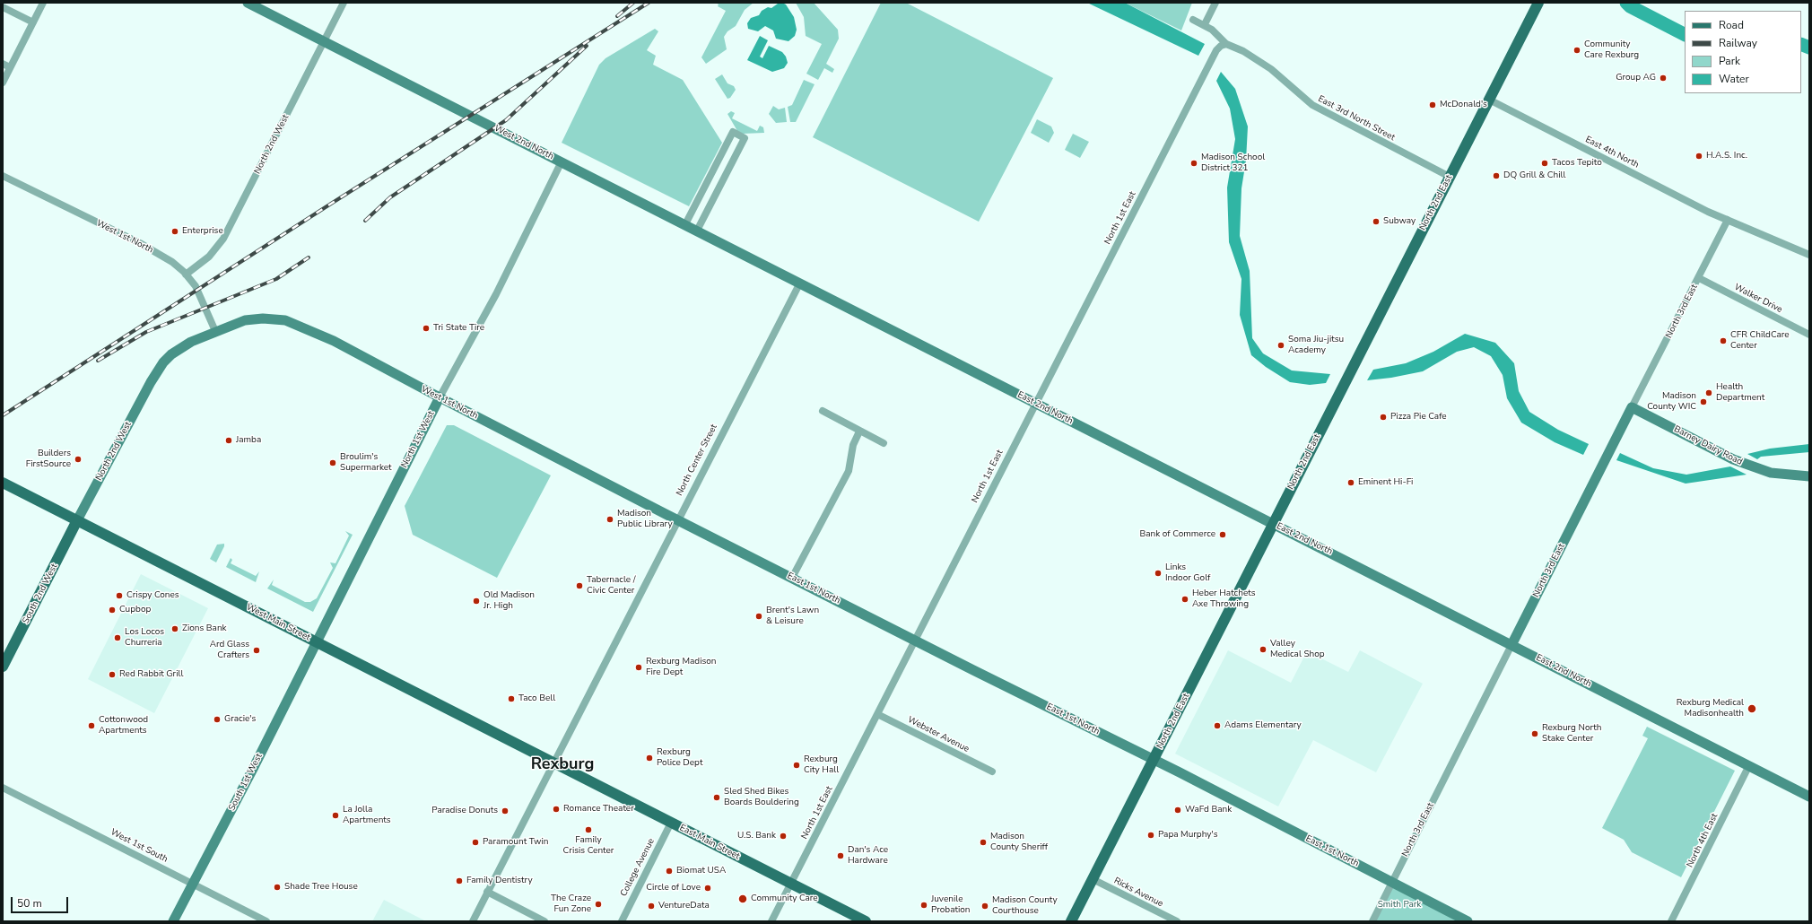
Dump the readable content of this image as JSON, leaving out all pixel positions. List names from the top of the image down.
{
  "streets": {
    "main road": [
      "North 2nd East",
      "South 2nd West",
      "West Main Street",
      "East Main Street"
    ],
    "street": [
      "East 3rd North Street",
      "West 2nd North",
      "North 2nd West",
      "East 4th North",
      "North 1st East",
      "West 1st North",
      "Walker Drive",
      "North 3rd East",
      "East 2nd North",
      "North 1st West",
      "Barney Dairy Road",
      "North Center Street",
      "East 1st North",
      "Webster Avenue",
      "South 1st West",
      "North 4th East",
      "West 1st South",
      "College Avenue",
      "Ricks Avenue"
    ]
  },
  "crossings": [
    ["East 3rd North Street", "North 2nd East"],
    ["East 3rd North Street", "North 1st East"],
    ["West 2nd North", "North 2nd West"],
    ["West 2nd North", "East 2nd North"],
    ["West 2nd North", "North 1st West"],
    ["West 2nd North", "North Center Street"],
    ["North 2nd West", "West 1st North"],
    ["North 2nd West", "South 2nd West"],
    ["North 2nd West", "West Main Street"],
    ["East 4th North", "North 2nd East"],
    ["East 4th North", "North 3rd East"],
    ["North 2nd East", "East 2nd North"],
    ["North 2nd East", "East 1st North"],
    ["North 2nd East", "Ricks Avenue"],
    ["North 1st East", "East 2nd North"],
    ["North 1st East", "East 1st North"],
    ["North 1st East", "Webster Avenue"],
    ["North 1st East", "East Main Street"],
    ["West 1st North", "North 1st West"],
    ["West 1st North", "North Center Street"],
    ["West 1st North", "East 1st North"],
    ["Walker Drive", "North 3rd East"],
    ["North 3rd East", "East 2nd North"],
    ["North 3rd East", "Barney Dairy Road"],
    ["North 3rd East", "East 1st North"],
    ["East 2nd North", "North Center Street"],
    ["East 2nd North", "North 4th East"],
    ["North 1st West", "West Main Street"],
    ["North 1st West", "South 1st West"],
    ["North Center Street", "East 1st North"],
    ["North Center Street", "West Main Street"],
    ["North Center Street", "East Main Street"],
    ["South 2nd West", "West Main Street"],
    ["West Main Street", "South 1st West"],
    ["West Main Street", "East Main Street"],
    ["South 1st West", "West 1st South"],
    ["East Main Street", "College Avenue"]
  ],
  "districts": ["Rexburg"],
  "parks": ["Smith Park"],
  "places": [
    "Community Care Rexburg",
    "Group AG",
    "McDonald's",
    "H.A.S. Inc.",
    "Madison School District 321",
    "Tacos Tepito",
    "DQ Grill & Chill",
    "Subway",
    "Enterprise",
    "Tri State Tire",
    "CFR ChildCare Center",
    "Soma Jiu-jitsu Academy",
    "Health Department",
    "Madison County WIC",
    "Pizza Pie Cafe",
    "Jamba",
    "Builders FirstSource",
    "Broulim's Supermarket",
    "Eminent Hi-Fi",
    "Madison Public Library",
    "Bank of Commerce",
    "Links Indoor Golf",
    "Tabernacle / Civic Center",
    "Crispy Cones",
    "Heber Hatchets Axe Throwing",
    "Old Madison Jr. High",
    "Cupbop",
    "Brent's Lawn & Leisure",
    "Zions Bank",
    "Los Locos Churreria",
    "Valley Medical Shop",
    "Ard Glass Crafters",
    "Rexburg Madison Fire Dept",
    "Red Rabbit Grill",
    "Taco Bell",
    "Rexburg Medical Madisonhealth",
    "Gracie's",
    "Cottonwood Apartments",
    "Adams Elementary",
    "Rexburg North Stake Center",
    "Rexburg Police Dept",
    "Rexburg City Hall",
    "Sled Shed Bikes Boards Bouldering",
    "Romance Theater",
    "WaFd Bank",
    "Paradise Donuts",
    "La Jolla Apartments",
    "Family Crisis Center",
    "Papa Murphy's",
    "U.S. Bank",
    "Paramount Twin",
    "Madison County Sheriff",
    "Dan's Ace Hardware",
    "Biomat USA",
    "Family Dentistry",
    "Shade Tree House",
    "Circle of Love",
    "Community Care",
    "The Craze Fun Zone",
    "Juvenile Probation",
    "VentureData",
    "Madison County Courthouse"
  ],
  "legend": [
    "Road",
    "Railway",
    "Park",
    "Water"
  ],
  "scale_bar": "50 m"
}
